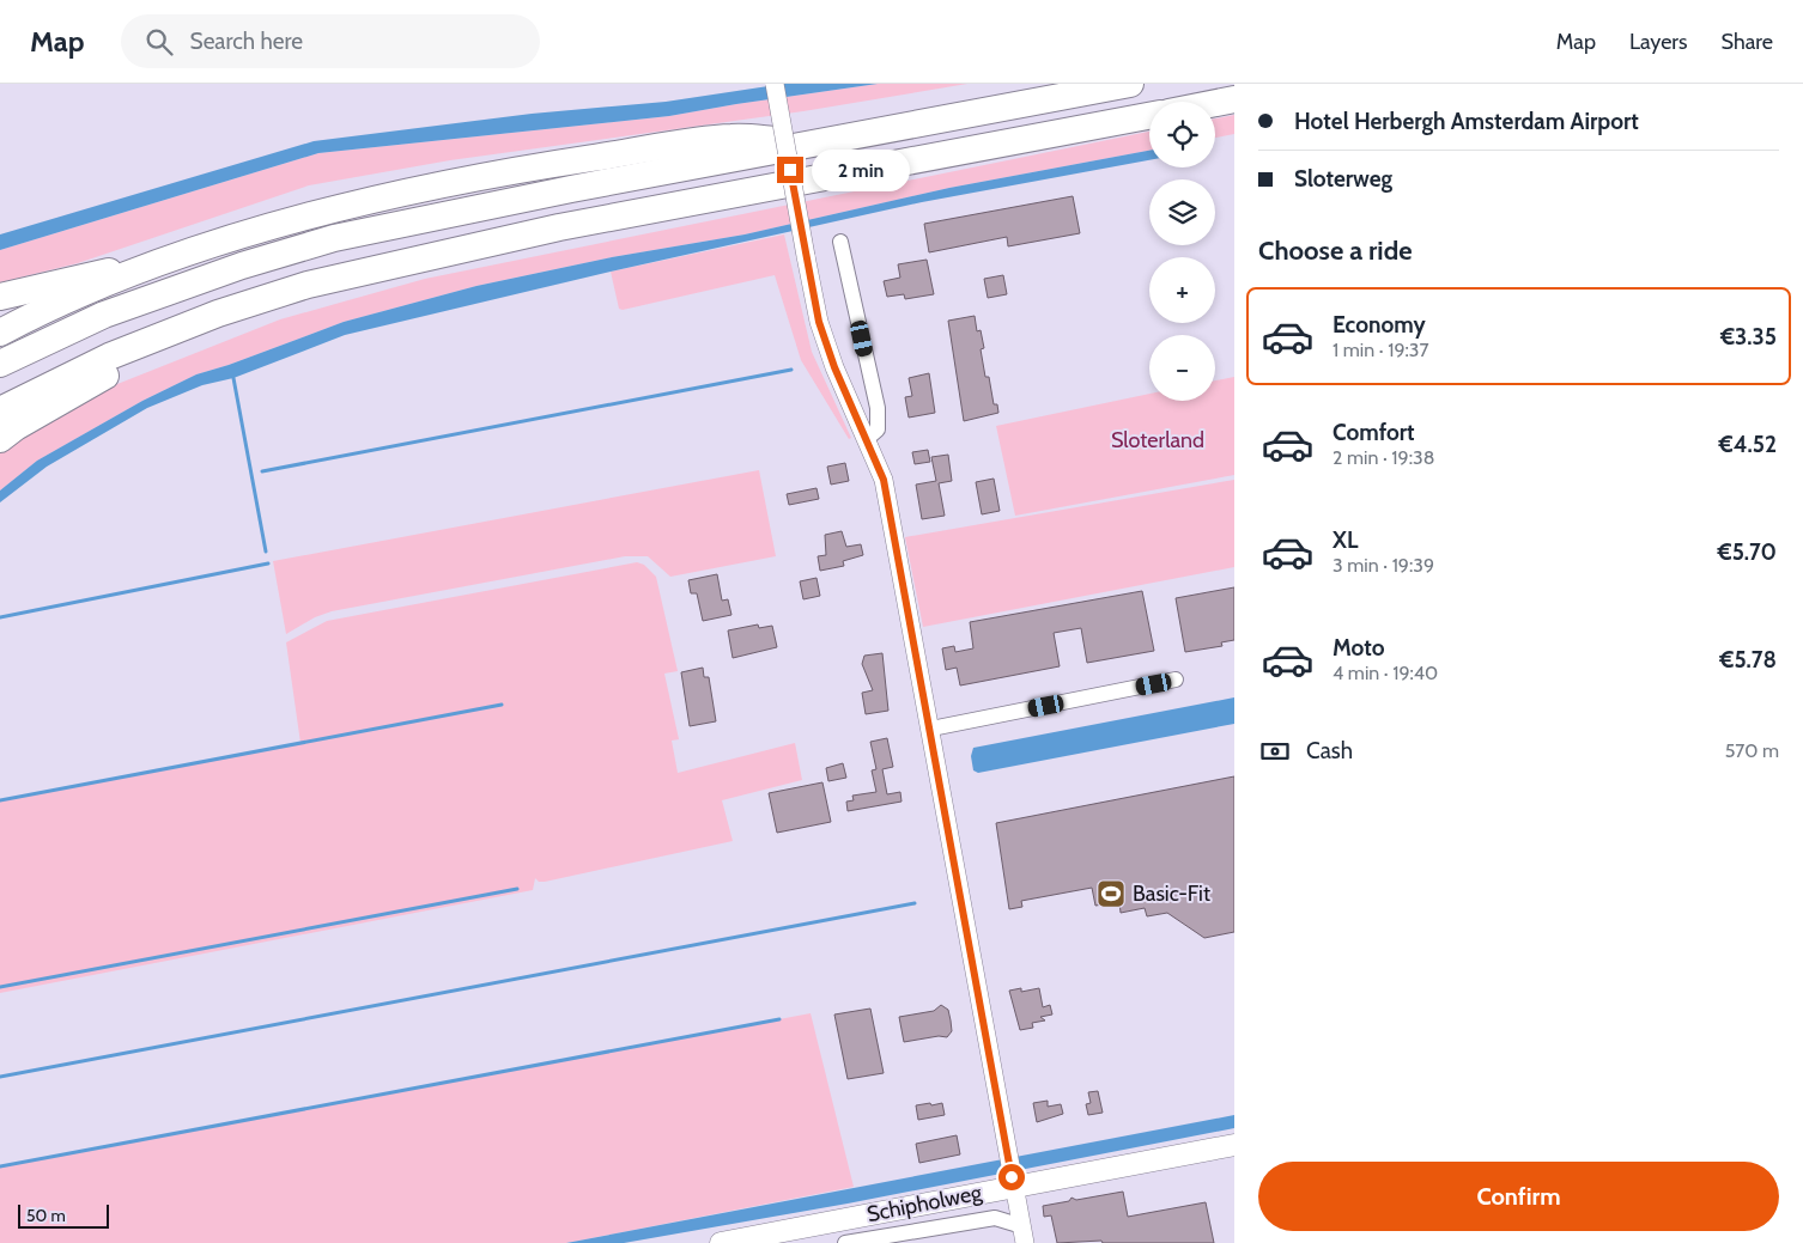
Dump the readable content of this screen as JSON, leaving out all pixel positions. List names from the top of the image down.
{
  "streets": {
    "main road": ["Schipholweg"]
  },
  "parks": ["Sloterland"],
  "places": {
    "sports": ["Basic-Fit"]
  },
  "scale_bar": "50 m",
  "page": {
    "header": "Map",
    "search": "Search here",
    "nav": ["Map", "Layers", "Share"],
    "banner": ["Hotel Herbergh Amsterdam Airport", "Sloterweg"],
    "map_buttons": ["+", "−"],
    "bubble": "2 min",
    "heading": "Choose a ride",
    "list": [
      {
        "name": "Economy",
        "note": "1 min · 19:37",
        "value": "€3.35"
      },
      {
        "name": "Comfort",
        "note": "2 min · 19:38",
        "value": "€4.52"
      },
      {
        "name": "XL",
        "note": "3 min · 19:39",
        "value": "€5.70"
      },
      {
        "name": "Moto",
        "note": "4 min · 19:40",
        "value": "€5.78"
      }
    ],
    "pay": ["Cash", "570 m"],
    "buttons": "Confirm",
    "scale": "50 m"
  }
}
